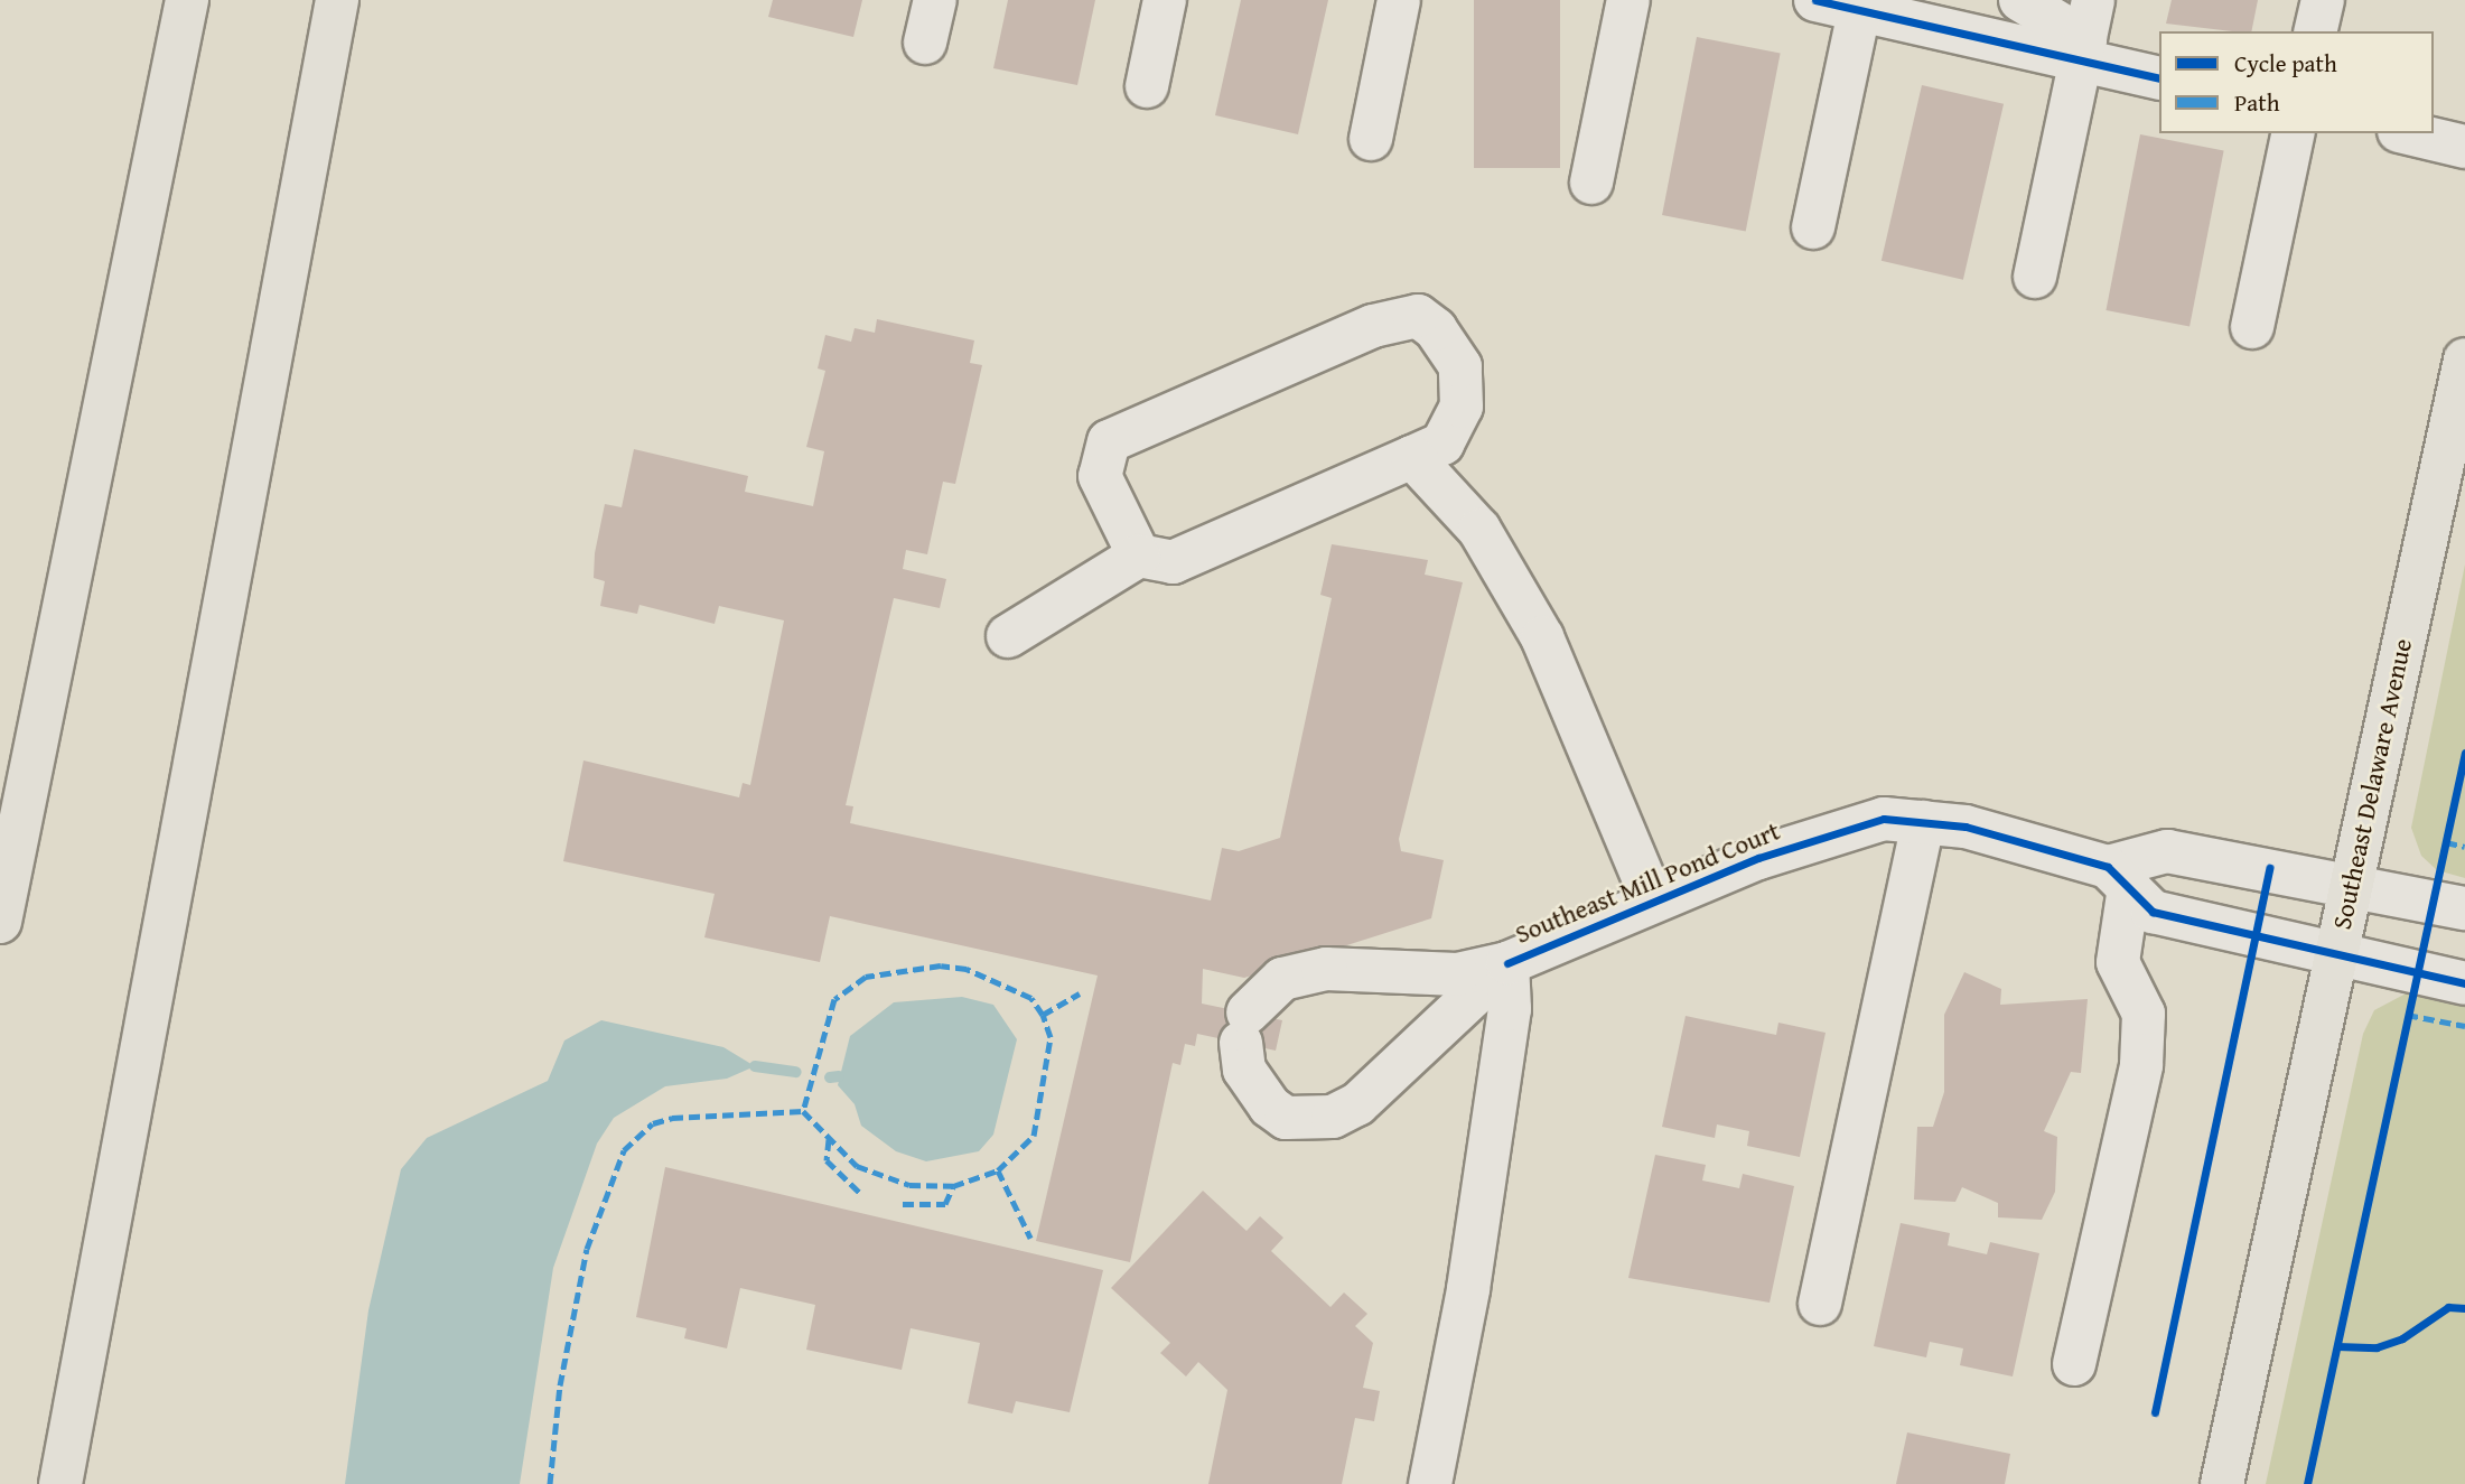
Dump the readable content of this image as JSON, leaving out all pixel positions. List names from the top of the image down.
{
  "streets": {
    "main road": ["Southeast Delaware Avenue"],
    "street": ["Southeast Mill Pond Court"]
  },
  "crossings": [
    ["Southeast Delaware Avenue", "Southeast Mill Pond Court"]
  ],
  "legend": ["Cycle path", "Path"]
}
